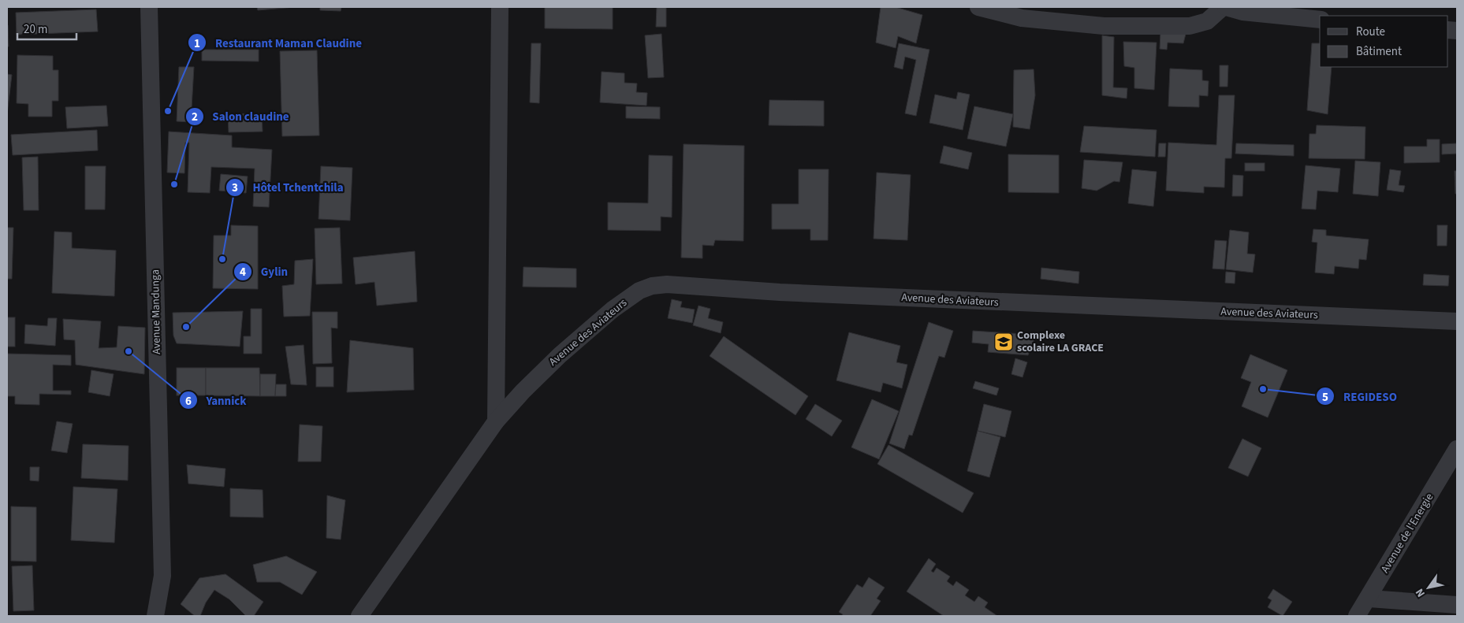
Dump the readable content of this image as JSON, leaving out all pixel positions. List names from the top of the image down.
{
  "streets": {
    "street": ["Avenue des Aviateurs", "Avenue Mandunga", "Avenue de l'Energie"]
  },
  "places": {
    "other": [
      "Restaurant Maman Claudine",
      "Salon claudine",
      "Hôtel Tchentchila",
      "Gylin",
      "Yannick",
      "REGIDESO"
    ],
    "school or university": ["Complexe scolaire LA GRACE"]
  },
  "legend": ["Route", "Bâtiment"],
  "scale_bar": "20 m",
  "north": "bottom left"
}
